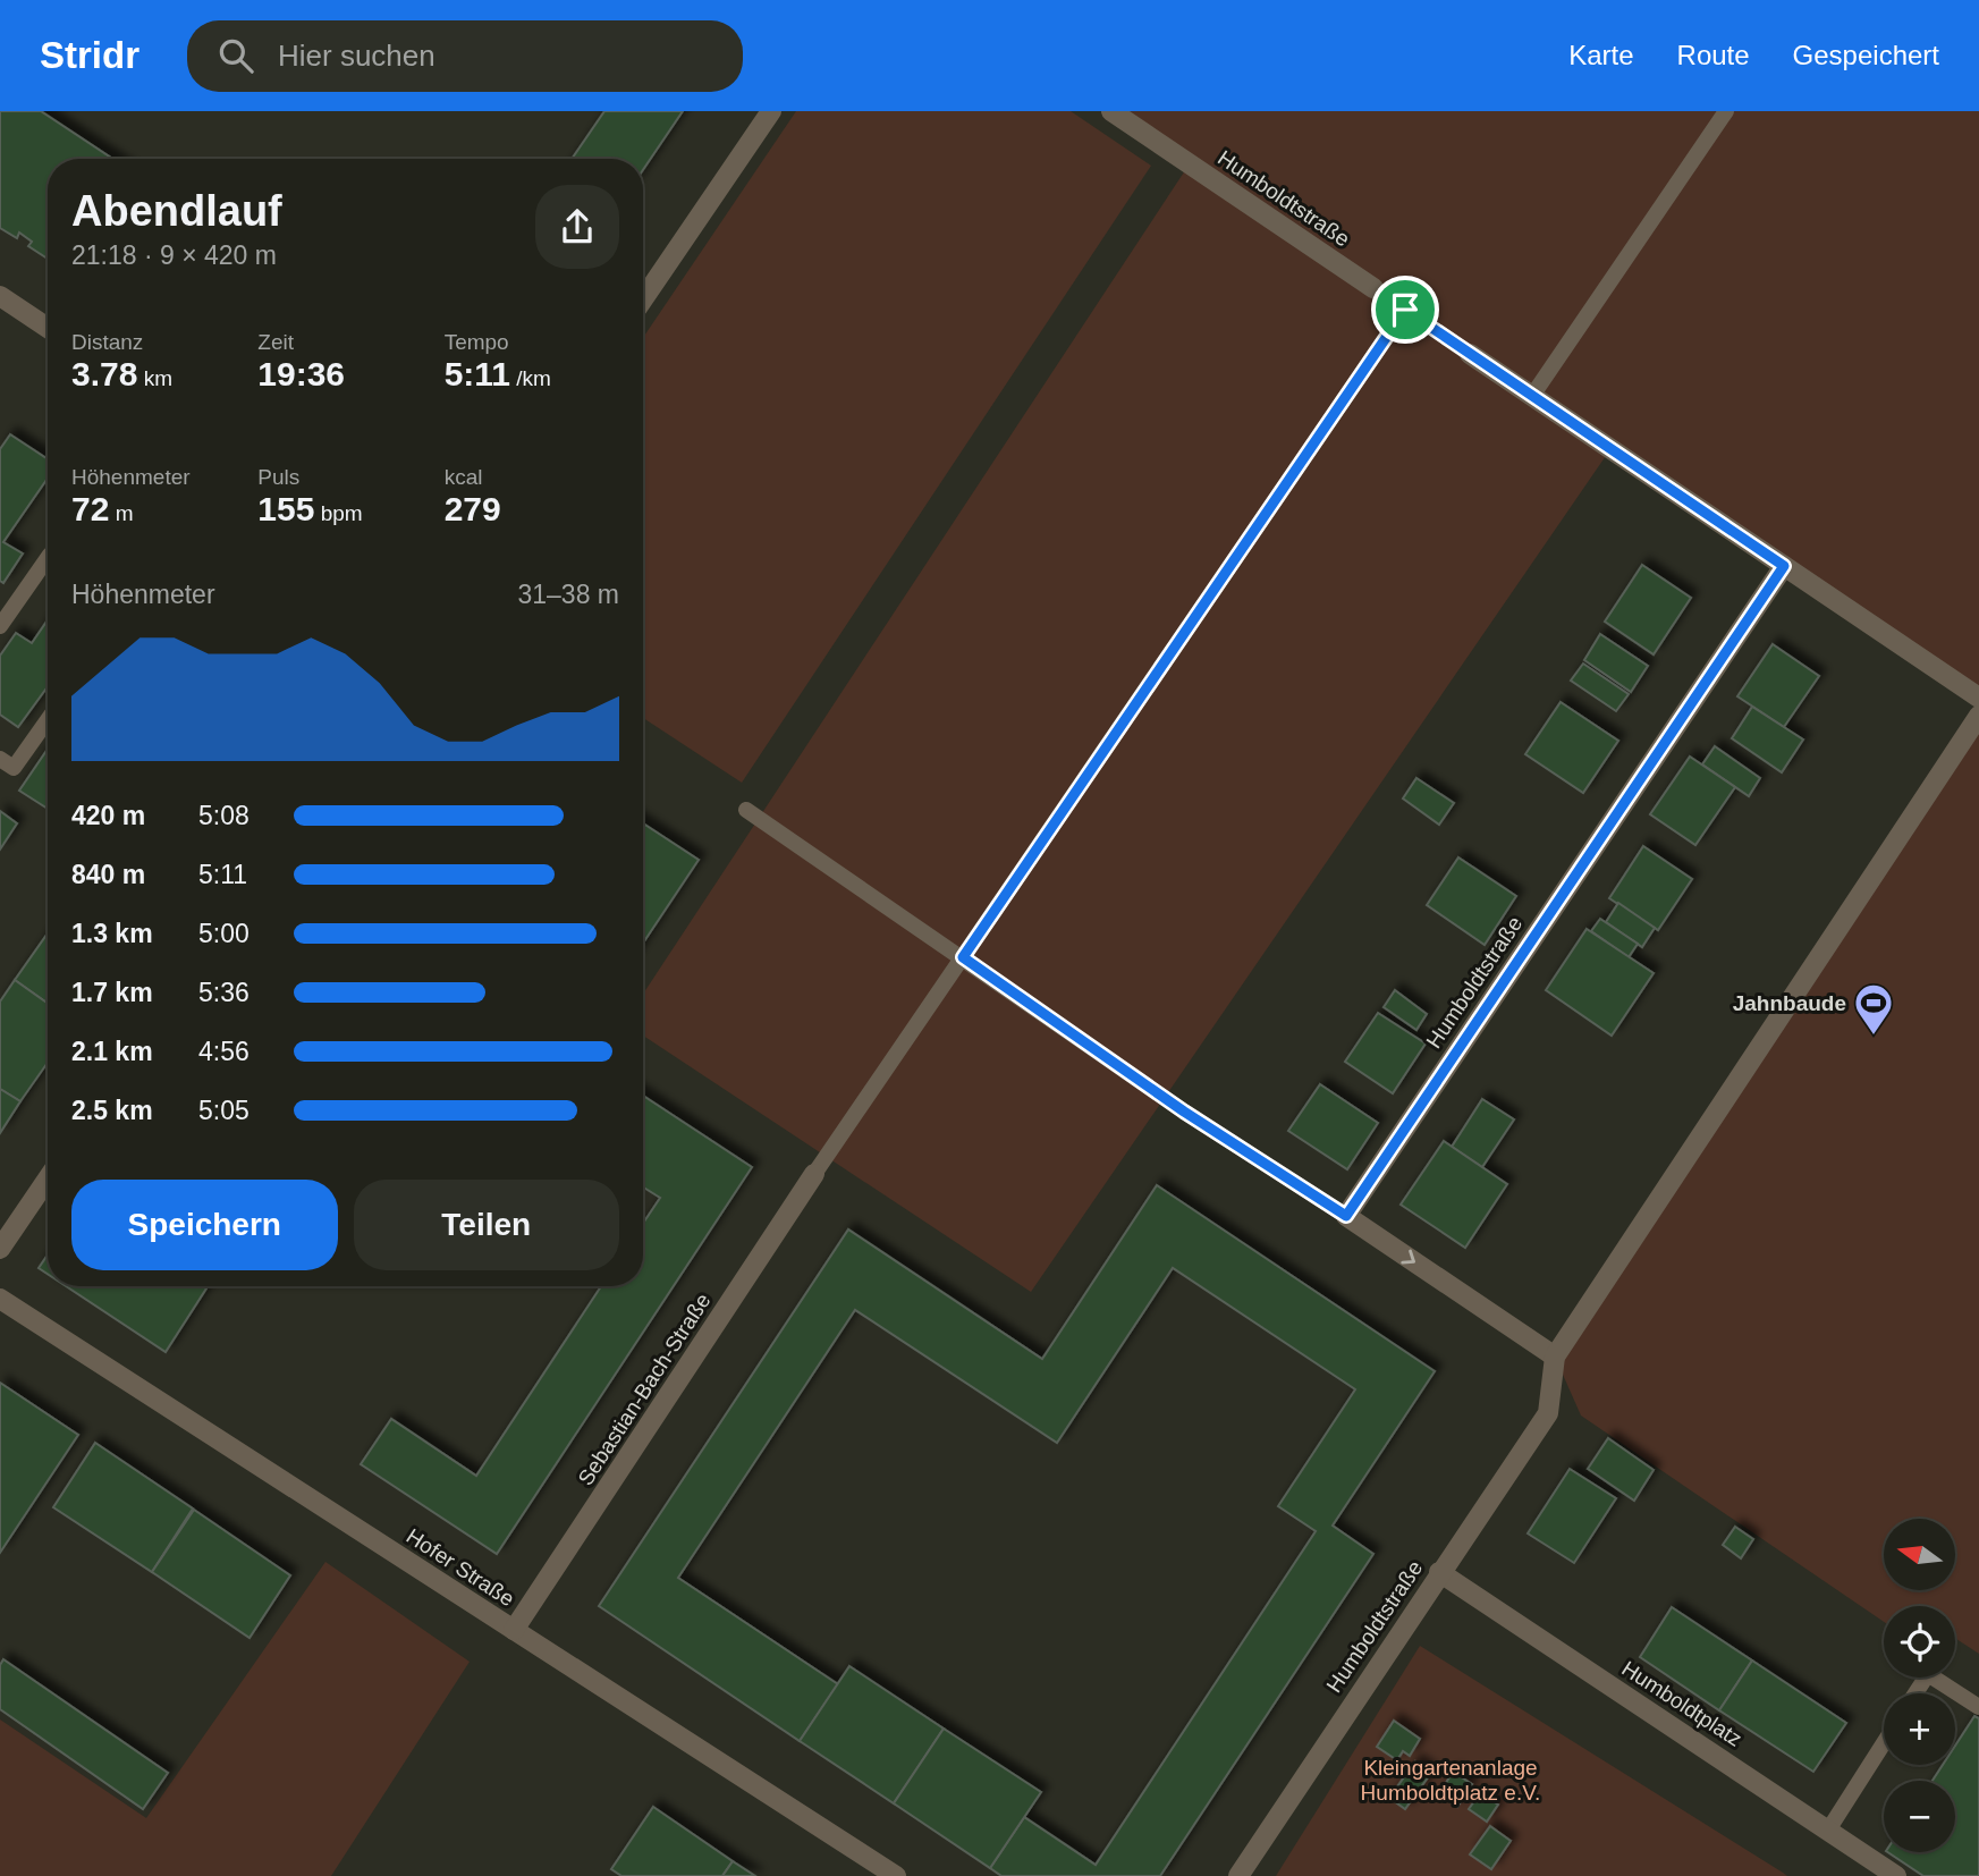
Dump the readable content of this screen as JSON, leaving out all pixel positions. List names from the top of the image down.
{
  "streets": {
    "street": [
      "Humboldtstraße",
      "Sebastian-Bach-Straße",
      "Hofer Straße",
      "Humboldtplatz"
    ]
  },
  "crossings": [
    ["Humboldtstraße", "Humboldtplatz"],
    ["Sebastian-Bach-Straße", "Hofer Straße"]
  ],
  "parks": ["Kleingartenanlage Humboldtplatz e.V."],
  "places": {
    "sports": ["Jahnbaude"]
  },
  "north": "left",
  "page": {
    "header": "Stridr",
    "search": "Hier suchen",
    "nav": ["Karte", "Route", "Gespeichert"],
    "heading": ["Abendlauf", "21:18 · 9 × 420 m"],
    "stats": [
      ["Distanz", "3.78 km"],
      ["Zeit", "19:36"],
      ["Tempo", "5:11 /km"],
      ["Höhenmeter", "72 m"],
      ["Puls", "155 bpm"],
      ["kcal", "279"]
    ],
    "chart": ["Höhenmeter", "31–38 m"],
    "list": [
      {
        "name": "420 m",
        "note": "5:08"
      },
      {
        "name": "840 m",
        "note": "5:11"
      },
      {
        "name": "1.3 km",
        "note": "5:00"
      },
      {
        "name": "1.7 km",
        "note": "5:36"
      },
      {
        "name": "2.1 km",
        "note": "4:56"
      },
      {
        "name": "2.5 km",
        "note": "5:05"
      }
    ],
    "buttons": ["Speichern", "Teilen"],
    "map_buttons": ["+", "−"]
  }
}
